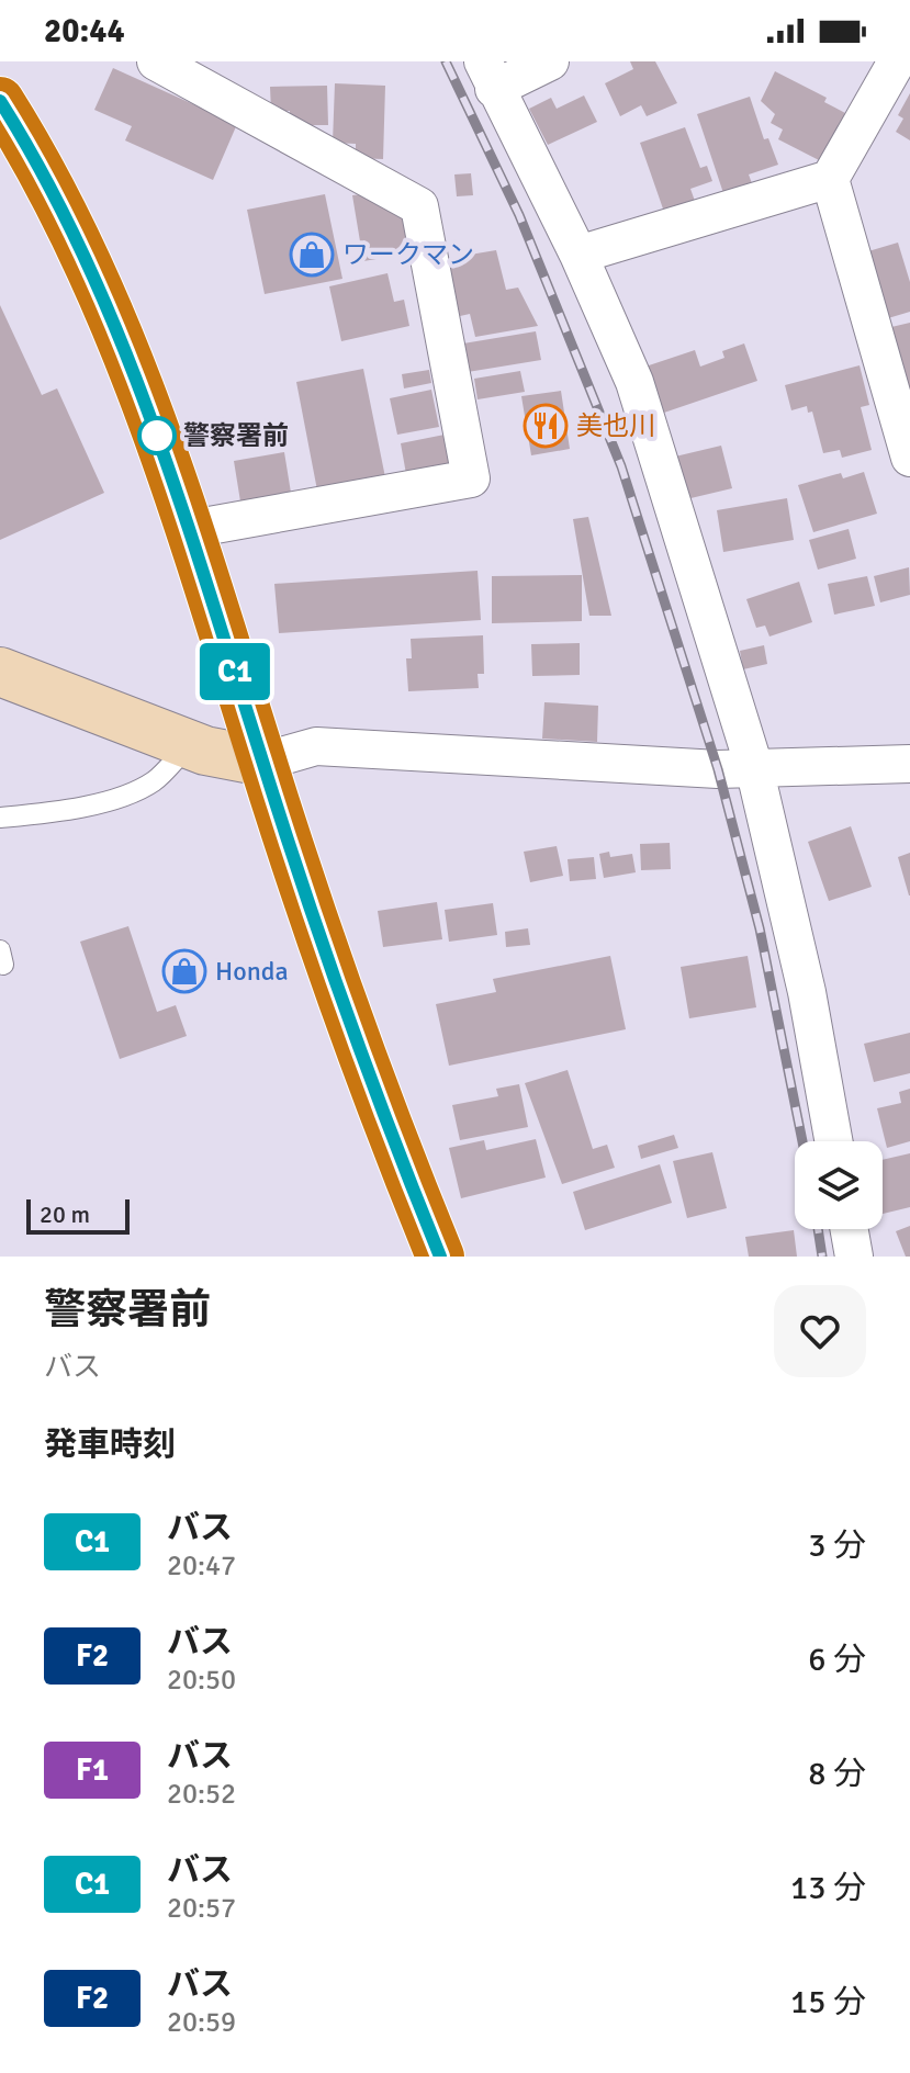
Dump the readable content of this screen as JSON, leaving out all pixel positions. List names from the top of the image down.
{
  "places": {
    "shop": ["ワークマン", "Honda"],
    "restaurant": ["美也川"],
    "other": ["警察署前"]
  },
  "lines": ["bus line C1"],
  "scale_bar": "20 m",
  "page": {
    "status": "20:44",
    "on_map": "C1",
    "scale": "20 m",
    "heading": [
      ["警察署前", "バス"],
      "発車時刻"
    ],
    "list": [
      {
        "mark": "C1",
        "name": "バス",
        "note": "20:47",
        "value": "3 分"
      },
      {
        "mark": "F2",
        "name": "バス",
        "note": "20:50",
        "value": "6 分"
      },
      {
        "mark": "F1",
        "name": "バス",
        "note": "20:52",
        "value": "8 分"
      },
      {
        "mark": "C1",
        "name": "バス",
        "note": "20:57",
        "value": "13 分"
      },
      {
        "mark": "F2",
        "name": "バス",
        "note": "20:59",
        "value": "15 分"
      }
    ]
  }
}
